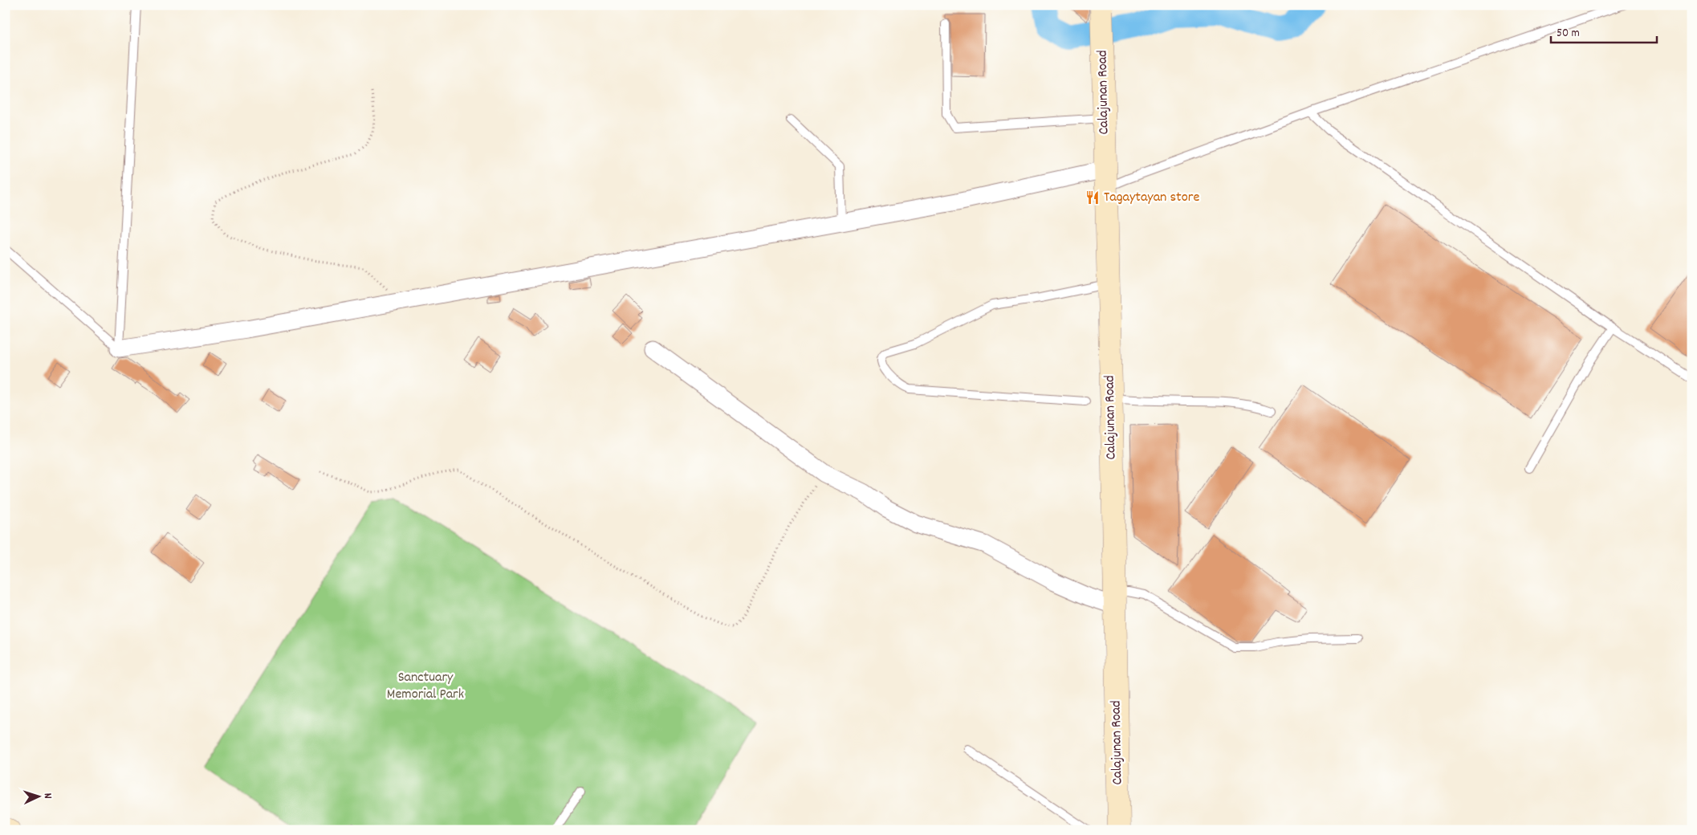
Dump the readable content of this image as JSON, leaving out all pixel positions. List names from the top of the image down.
{
  "streets": {
    "main road": ["Calajunan Road"]
  },
  "parks": ["Sanctuary Memorial Park"],
  "places": {
    "restaurant": ["Tagaytayan store"]
  },
  "scale_bar": "50 m",
  "north": "right"
}
